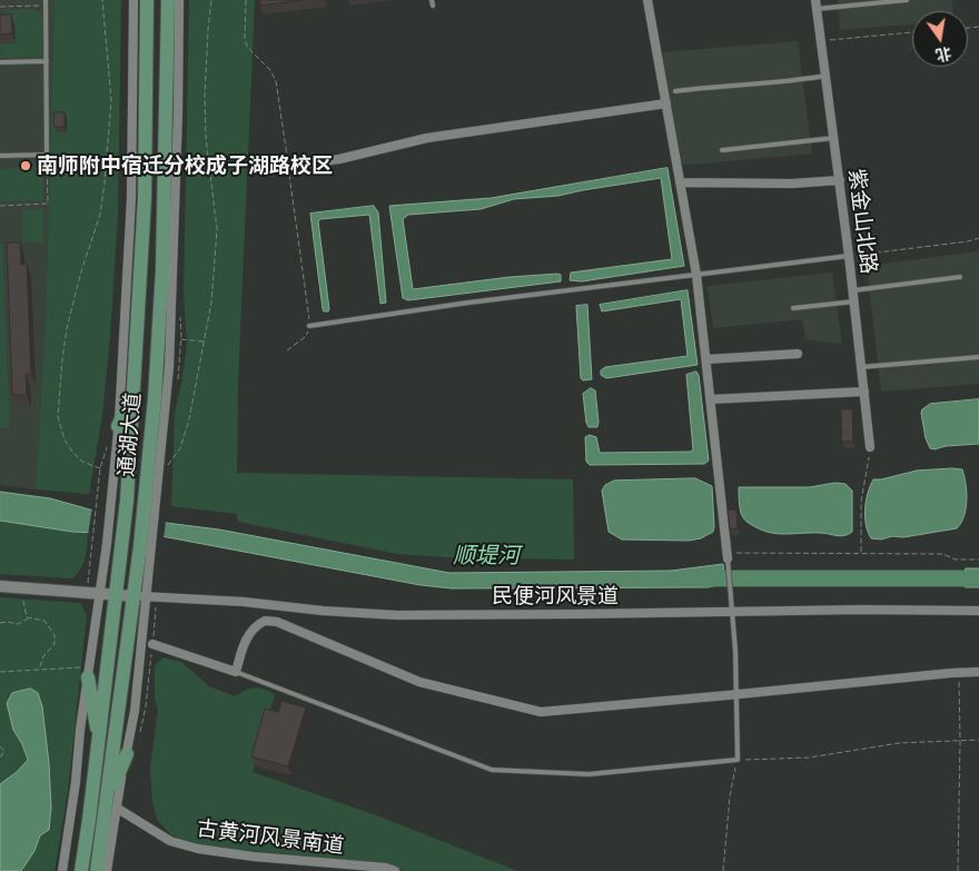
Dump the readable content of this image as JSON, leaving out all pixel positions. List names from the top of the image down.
{
  "streets": {
    "main road": ["通湖大道"],
    "street": ["紫金山北路", "民便河风景道", "古黄河风景南道"]
  },
  "crossings": [
    ["通湖大道", "民便河风景道"],
    ["通湖大道", "古黄河风景南道"]
  ],
  "water": ["顺堤河"],
  "places": ["南师附中宿迁分校成子湖路校区"],
  "north": "bottom"
}
